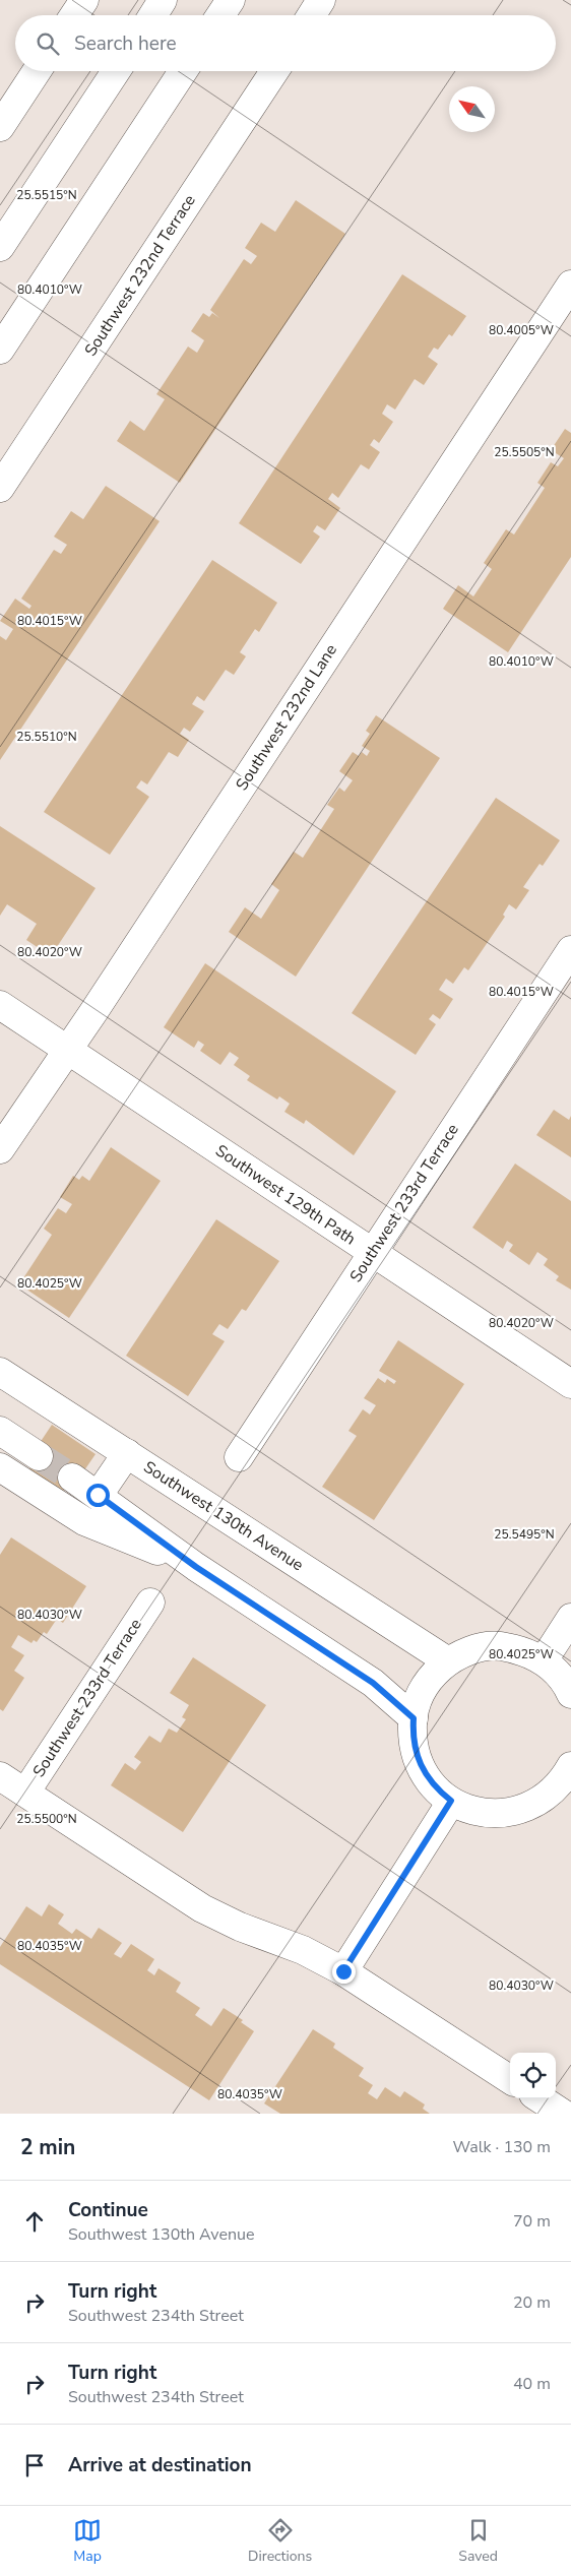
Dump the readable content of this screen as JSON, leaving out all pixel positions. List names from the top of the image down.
{
  "streets": {
    "street": [
      "Southwest 232nd Terrace",
      "Southwest 232nd Lane",
      "Southwest 129th Path",
      "Southwest 233rd Terrace",
      "Southwest 130th Avenue"
    ]
  },
  "crossings": [
    ["Southwest 232nd Lane", "Southwest 129th Path"],
    ["Southwest 129th Path", "Southwest 233rd Terrace"]
  ],
  "north": "top left",
  "page": {
    "search": "Search here",
    "heading": ["2 min", "Walk · 130 m"],
    "list": [
      ["Continue", "Southwest 130th Avenue", "70 m"],
      ["Turn right", "Southwest 234th Street", "20 m"],
      ["Turn right", "Southwest 234th Street", "40 m"],
      "Arrive at destination"
    ],
    "nav": ["Map", "Directions", "Saved"]
  },
  "coordinates": [
    "25.5515°N",
    "80.4010°W",
    "80.4005°W",
    "25.5505°N",
    "80.4015°W",
    "25.5510°N",
    "80.4020°W",
    "80.4025°W",
    "25.5495°N",
    "80.4030°W",
    "25.5500°N",
    "80.4035°W"
  ]
}
